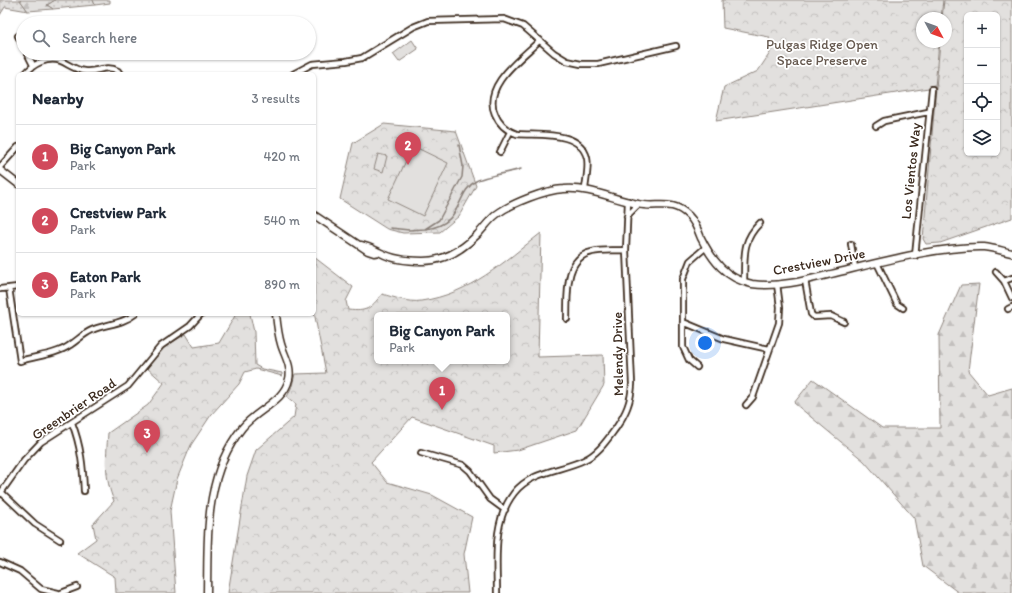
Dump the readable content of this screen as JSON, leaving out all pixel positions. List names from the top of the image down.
{
  "streets": {
    "street": [
      "Los Vientos Way",
      "Crestview Drive",
      "Melendy Drive",
      "Greenbrier Road"
    ]
  },
  "crossings": [
    ["Los Vientos Way", "Crestview Drive"],
    ["Crestview Drive", "Melendy Drive"]
  ],
  "parks": ["Pulgas Ridge Open Space Preserve"],
  "north": "bottom right",
  "page": {
    "map_buttons": ["+", "−"],
    "search": "Search here",
    "heading": ["Nearby", "3 results"],
    "list": [
      {
        "mark": "1",
        "name": "Big Canyon Park",
        "note": "Park",
        "value": "420 m"
      },
      {
        "mark": "2",
        "name": "Crestview Park",
        "note": "Park",
        "value": "540 m"
      },
      {
        "mark": "3",
        "name": "Eaton Park",
        "note": "Park",
        "value": "890 m"
      }
    ],
    "pins": ["2", "1", "3"],
    "popup": ["Big Canyon Park", "Park"]
  }
}
